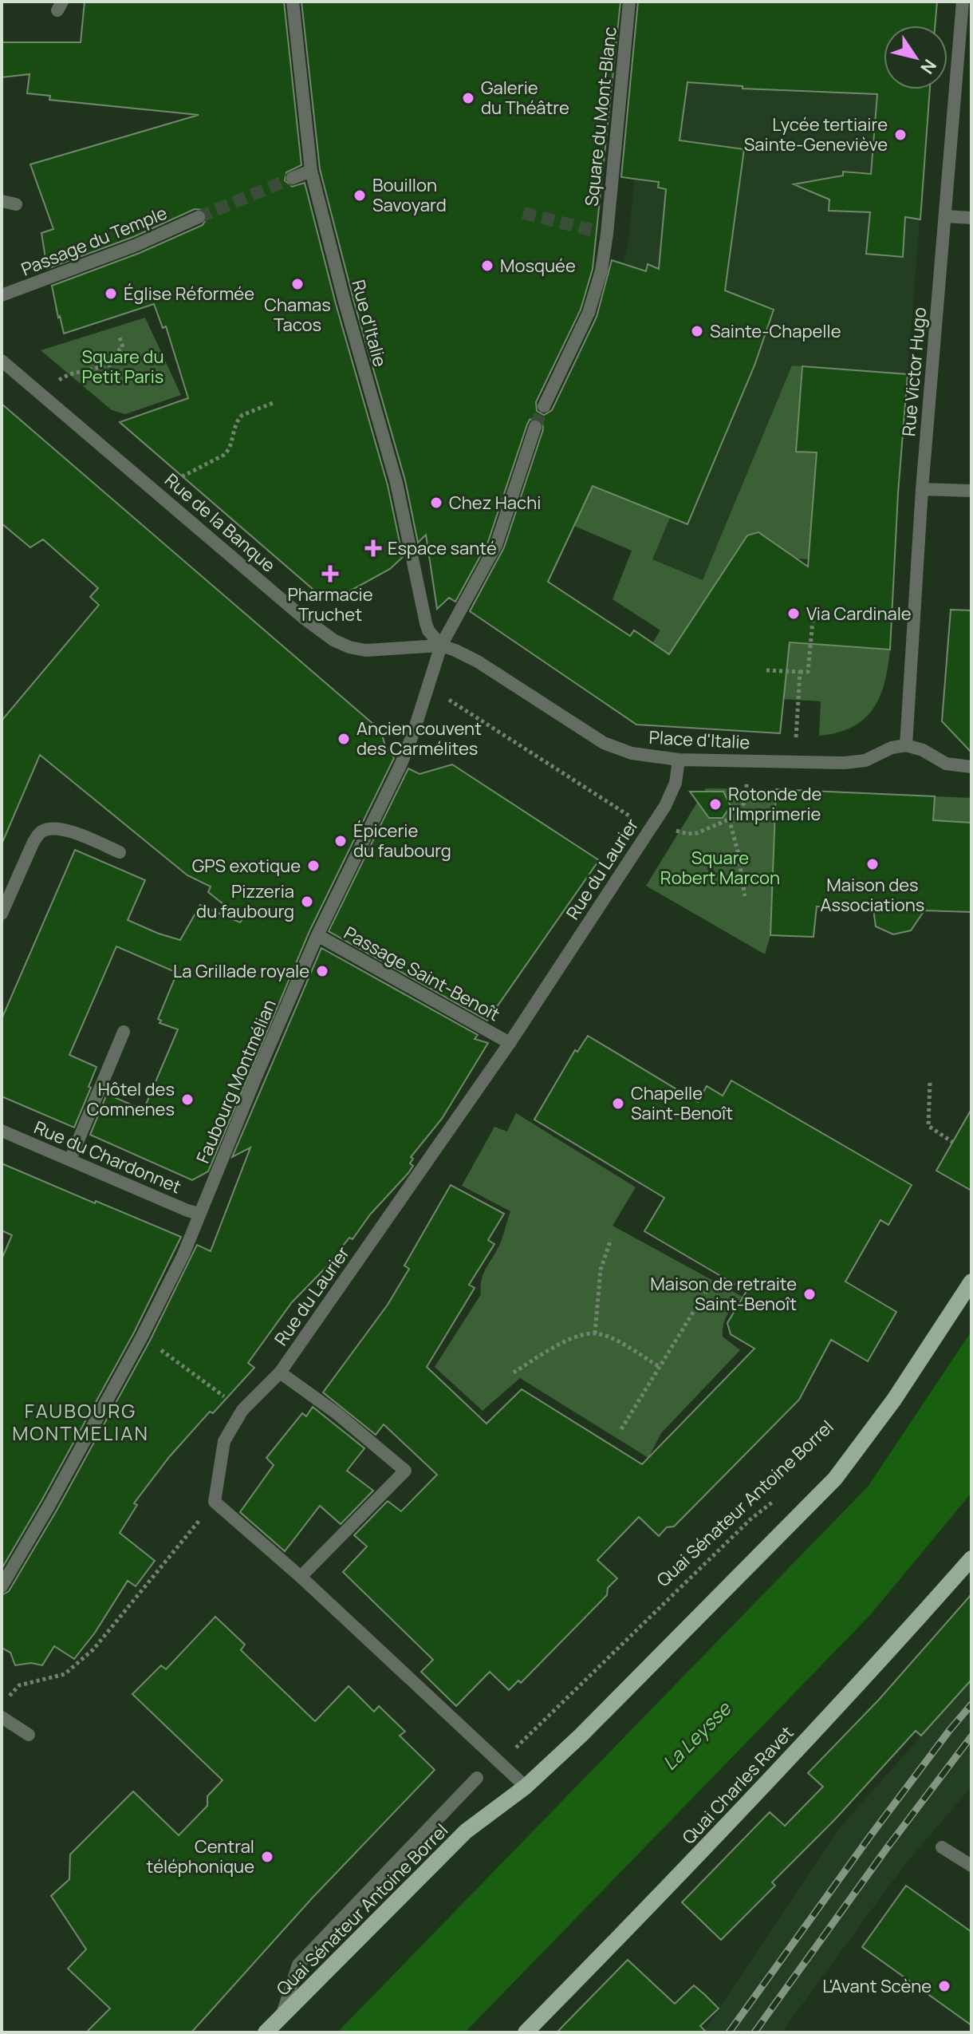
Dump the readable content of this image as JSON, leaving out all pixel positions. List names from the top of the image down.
{
  "streets": {
    "main road": ["Quai Sénateur Antoine Borrel", "Quai Charles Ravet"],
    "street": [
      "Square du Mont-Blanc",
      "Passage du Temple",
      "Rue d'Italie",
      "Rue Victor Hugo",
      "Rue de la Banque",
      "Place d'Italie",
      "Rue du Laurier",
      "Passage Saint-Benoît",
      "Faubourg Montmélian",
      "Rue du Chardonnet"
    ]
  },
  "crossings": [
    ["Rue d'Italie", "Rue de la Banque"],
    ["Rue d'Italie", "Place d'Italie"],
    ["Rue d'Italie", "Faubourg Montmélian"],
    ["Rue Victor Hugo", "Place d'Italie"],
    ["Rue de la Banque", "Place d'Italie"],
    ["Rue de la Banque", "Faubourg Montmélian"],
    ["Place d'Italie", "Rue du Laurier"],
    ["Place d'Italie", "Faubourg Montmélian"],
    ["Rue du Laurier", "Passage Saint-Benoît"],
    ["Passage Saint-Benoît", "Faubourg Montmélian"],
    ["Faubourg Montmélian", "Rue du Chardonnet"]
  ],
  "districts": ["FAUBOURG MONTMELIAN"],
  "water": ["La Leysse"],
  "parks": ["Square du Petit Paris", "Square Robert Marcon"],
  "places": {
    "other": [
      "Galerie du Théâtre",
      "Lycée tertiaire Sainte-Geneviève",
      "Bouillon Savoyard",
      "Mosquée",
      "Chamas Tacos",
      "Église Réformée",
      "Sainte-Chapelle",
      "Chez Hachi",
      "Via Cardinale",
      "Ancien couvent des Carmélites",
      "Rotonde de l'Imprimerie",
      "Épicerie du faubourg",
      "Maison des Associations",
      "GPS exotique",
      "Pizzeria du faubourg",
      "La Grillade royale",
      "Hôtel des Comnenes",
      "Chapelle Saint-Benoît",
      "Maison de retraite Saint-Benoît",
      "Central téléphonique",
      "L'Avant Scène"
    ],
    "health": ["Espace santé", "Pharmacie Truchet"]
  },
  "north": "bottom right"
}
